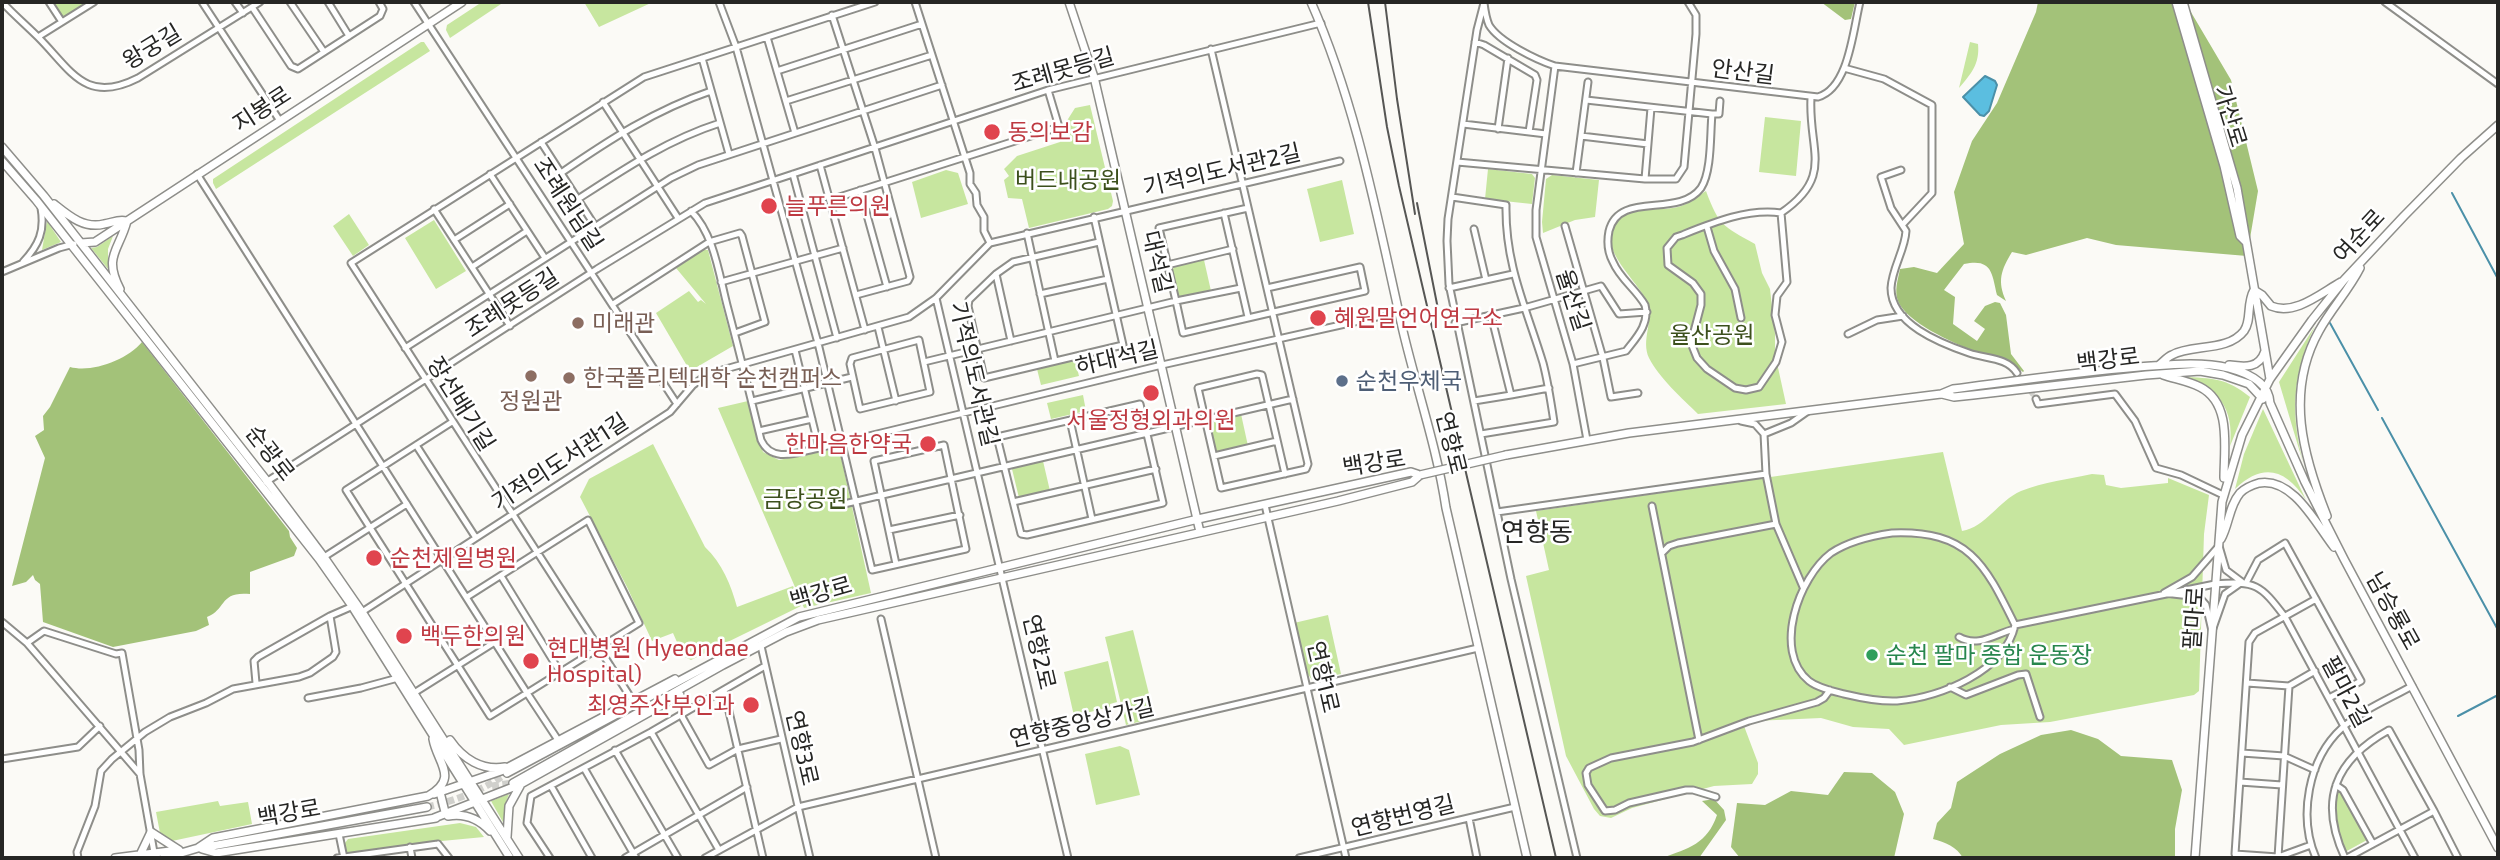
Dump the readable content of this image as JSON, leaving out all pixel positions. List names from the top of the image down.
{
  "streets": {
    "main road": [
      "지봉로",
      "가산로",
      "여순로",
      "대석길",
      "백강로",
      "연향로",
      "순광로",
      "남승룡로",
      "팔마로"
    ],
    "street": [
      "왕궁길",
      "조례못등길",
      "안산길",
      "기적의도서관2길",
      "조례원님길",
      "율산길",
      "하대석길",
      "기적의도서관길",
      "장선배기길",
      "기적의도서관1길",
      "연향2로",
      "연향1로",
      "팔마2길",
      "연향중앙상가길",
      "연향3로",
      "연향번영길"
    ]
  },
  "crossings": [
    ["조례못등길", "조례원님길"],
    ["조례못등길", "대석길"],
    ["조례못등길", "장선배기길"],
    ["조례못등길", "연향로"],
    ["조례못등길", "순광로"],
    ["안산길", "율산길"],
    ["지봉로", "조례원님길"],
    ["지봉로", "순광로"],
    ["가산로", "여순로"],
    ["기적의도서관2길", "대석길"],
    ["기적의도서관2길", "기적의도서관길"],
    ["조례원님길", "장선배기길"],
    ["조례원님길", "기적의도서관1길"],
    ["여순로", "백강로"],
    ["여순로", "남승룡로"],
    ["여순로", "팔마로"],
    ["대석길", "하대석길"],
    ["대석길", "백강로"],
    ["율산길", "백강로"],
    ["하대석길", "기적의도서관길"],
    ["하대석길", "연향로"],
    ["백강로", "기적의도서관길"],
    ["백강로", "남승룡로"],
    ["백강로", "팔마로"],
    ["백강로", "연향2로"],
    ["백강로", "연향1로"],
    ["백강로", "연향3로"],
    ["기적의도서관길", "기적의도서관1길"],
    ["기적의도서관길", "연향2로"],
    ["장선배기길", "기적의도서관1길"],
    ["연향로", "연향중앙상가길"],
    ["연향로", "연향번영길"],
    ["순광로", "기적의도서관1길"],
    ["남승룡로", "팔마로"],
    ["팔마로", "팔마2길"],
    ["연향2로", "연향중앙상가길"],
    ["연향1로", "연향중앙상가길"],
    ["연향1로", "연향번영길"],
    ["연향중앙상가길", "연향3로"]
  ],
  "districts": ["연향동"],
  "parks": ["버드내공원", "율산공원", "금당공원"],
  "places": [
    "동의보감",
    "늘푸른의원",
    "혜원말언어연구소",
    "미래관",
    "정원관",
    "한국폴리텍대학 순천캠퍼스",
    "순천우체국",
    "서울정형외과의원",
    "한마음한약국",
    "순천제일병원",
    "백두한의원",
    "순천 팔마 종합 운동장",
    "현대병원 (Hyeondae Hospital)",
    "최영주산부인과"
  ]
}
